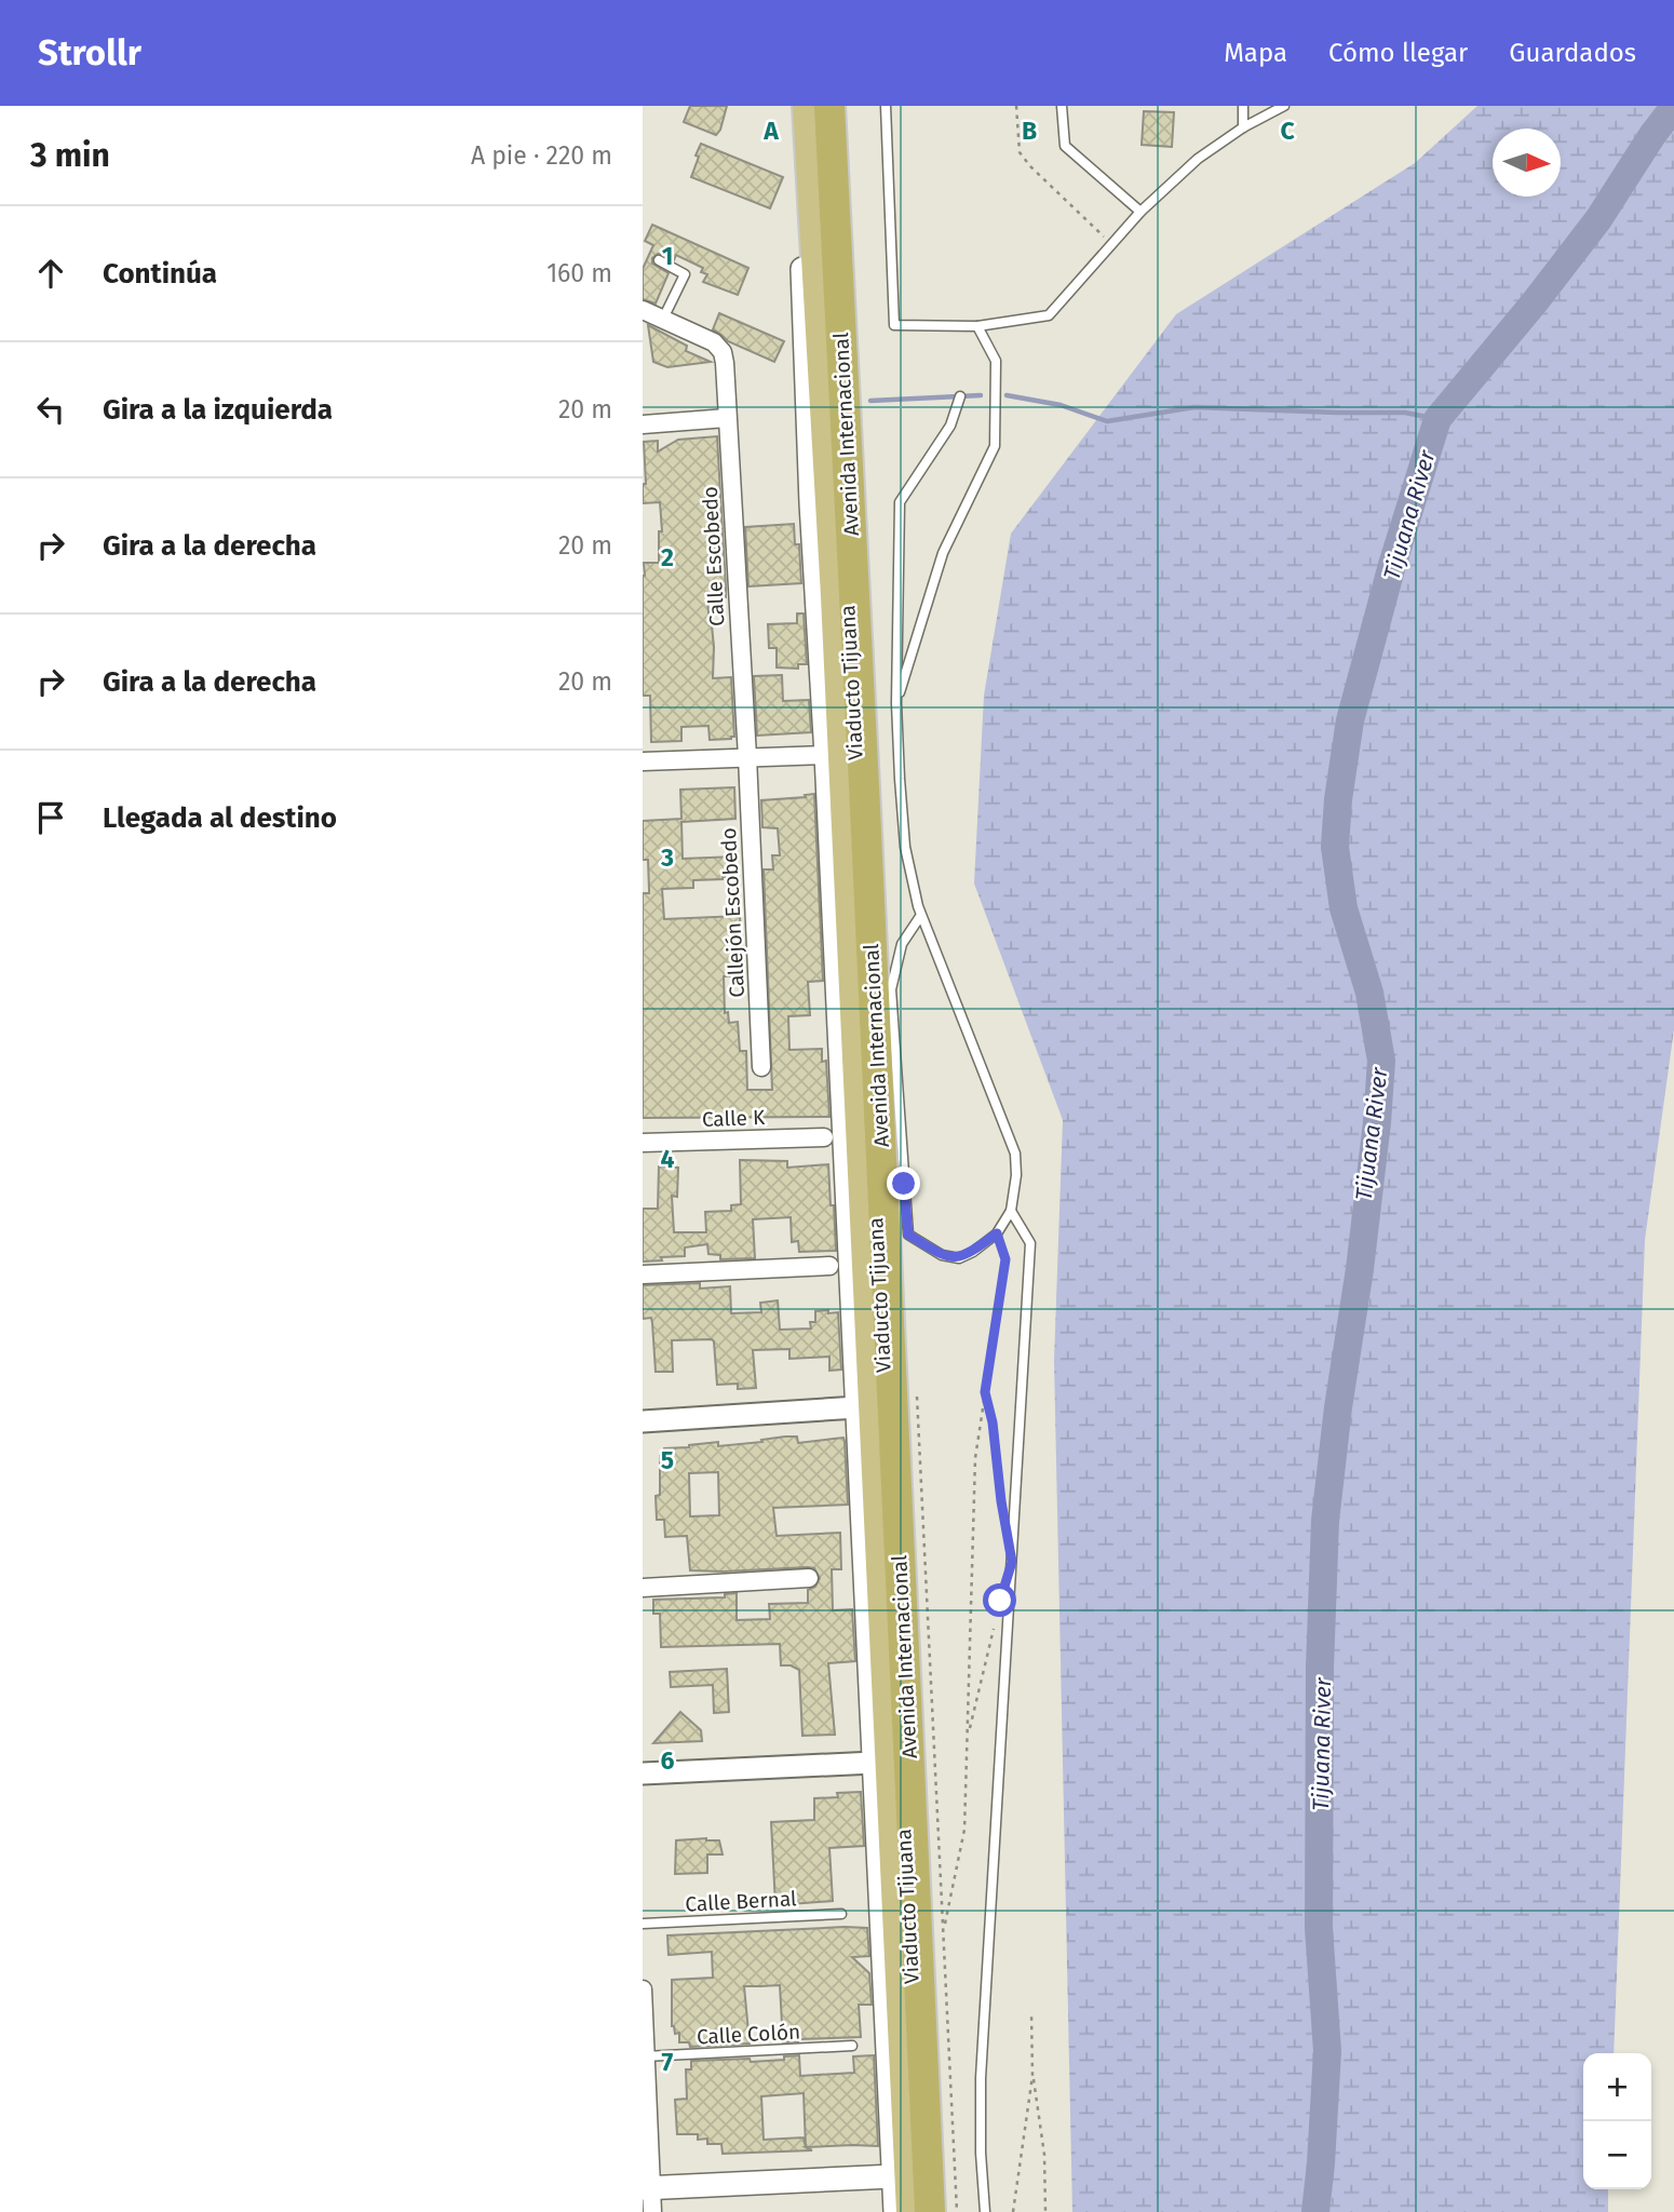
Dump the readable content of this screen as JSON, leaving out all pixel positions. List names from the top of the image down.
{
  "streets": {
    "highway": ["Avenida Internacional", "Viaducto Tijuana"],
    "street": ["Calle Escobedo", "Callejón Escobedo", "Calle K"],
    "lane": ["Calle Bernal", "Calle Colón"]
  },
  "crossings": [
    ["Avenida Internacional", "Viaducto Tijuana"],
    ["Calle Escobedo", "Callejón Escobedo"]
  ],
  "water": ["Tijuana River"],
  "north": "right",
  "page": {
    "header": "Strollr",
    "nav": ["Mapa", "Cómo llegar", "Guardados"],
    "heading": ["3 min", "A pie · 220 m"],
    "list": [
      ["Continúa", "160 m"],
      ["Gira a la izquierda", "20 m"],
      ["Gira a la derecha", "20 m"],
      ["Gira a la derecha", "20 m"],
      "Llegada al destino"
    ],
    "map_buttons": ["+", "−"]
  },
  "grid": {
    "columns": ["A", "B", "C"],
    "rows": [
      "1",
      "2",
      "3",
      "4",
      "5",
      "6",
      "7"
    ]
  }
}
